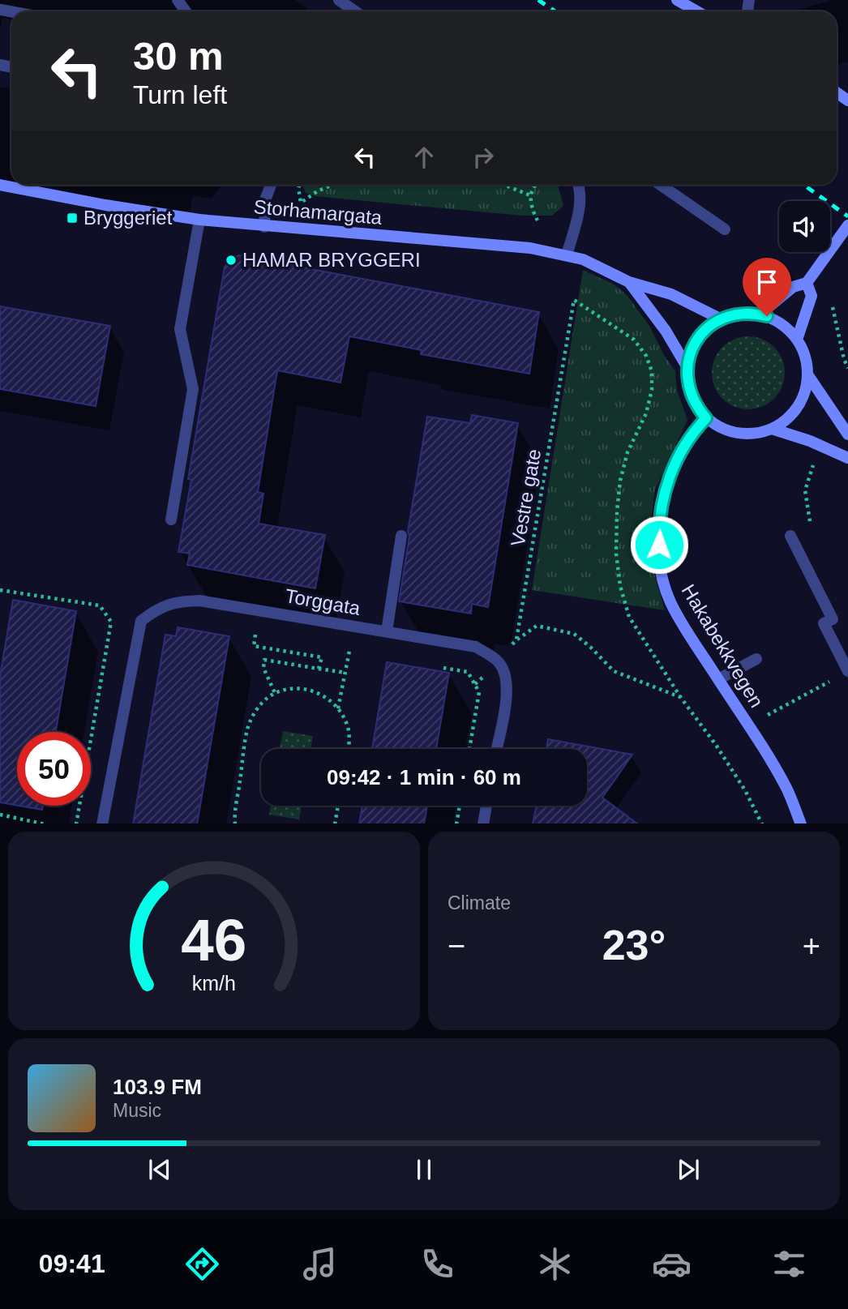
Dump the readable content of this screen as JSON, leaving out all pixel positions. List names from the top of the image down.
{
  "streets": {
    "main road": ["Storhamargata", "Hakabekkvegen"],
    "street": ["Torggata"],
    "path": ["Vestre gate"]
  },
  "crossings": [
    ["Storhamargata", "Hakabekkvegen"],
    ["Vestre gate", "Torggata"]
  ],
  "places": {
    "transit": ["Bryggeriet"],
    "other": ["HAMAR BRYGGERI"]
  },
  "page": {
    "turn": ["30 m", "Turn left"],
    "limit": "50",
    "trip": "09:42 · 1 min · 60 m",
    "tile": "Climate",
    "heat": ["−", "23°", "+"],
    "song": ["103.9 FM", "Music"],
    "tabs": "09:41",
    "gauge": ["46", "km/h"]
  }
}
